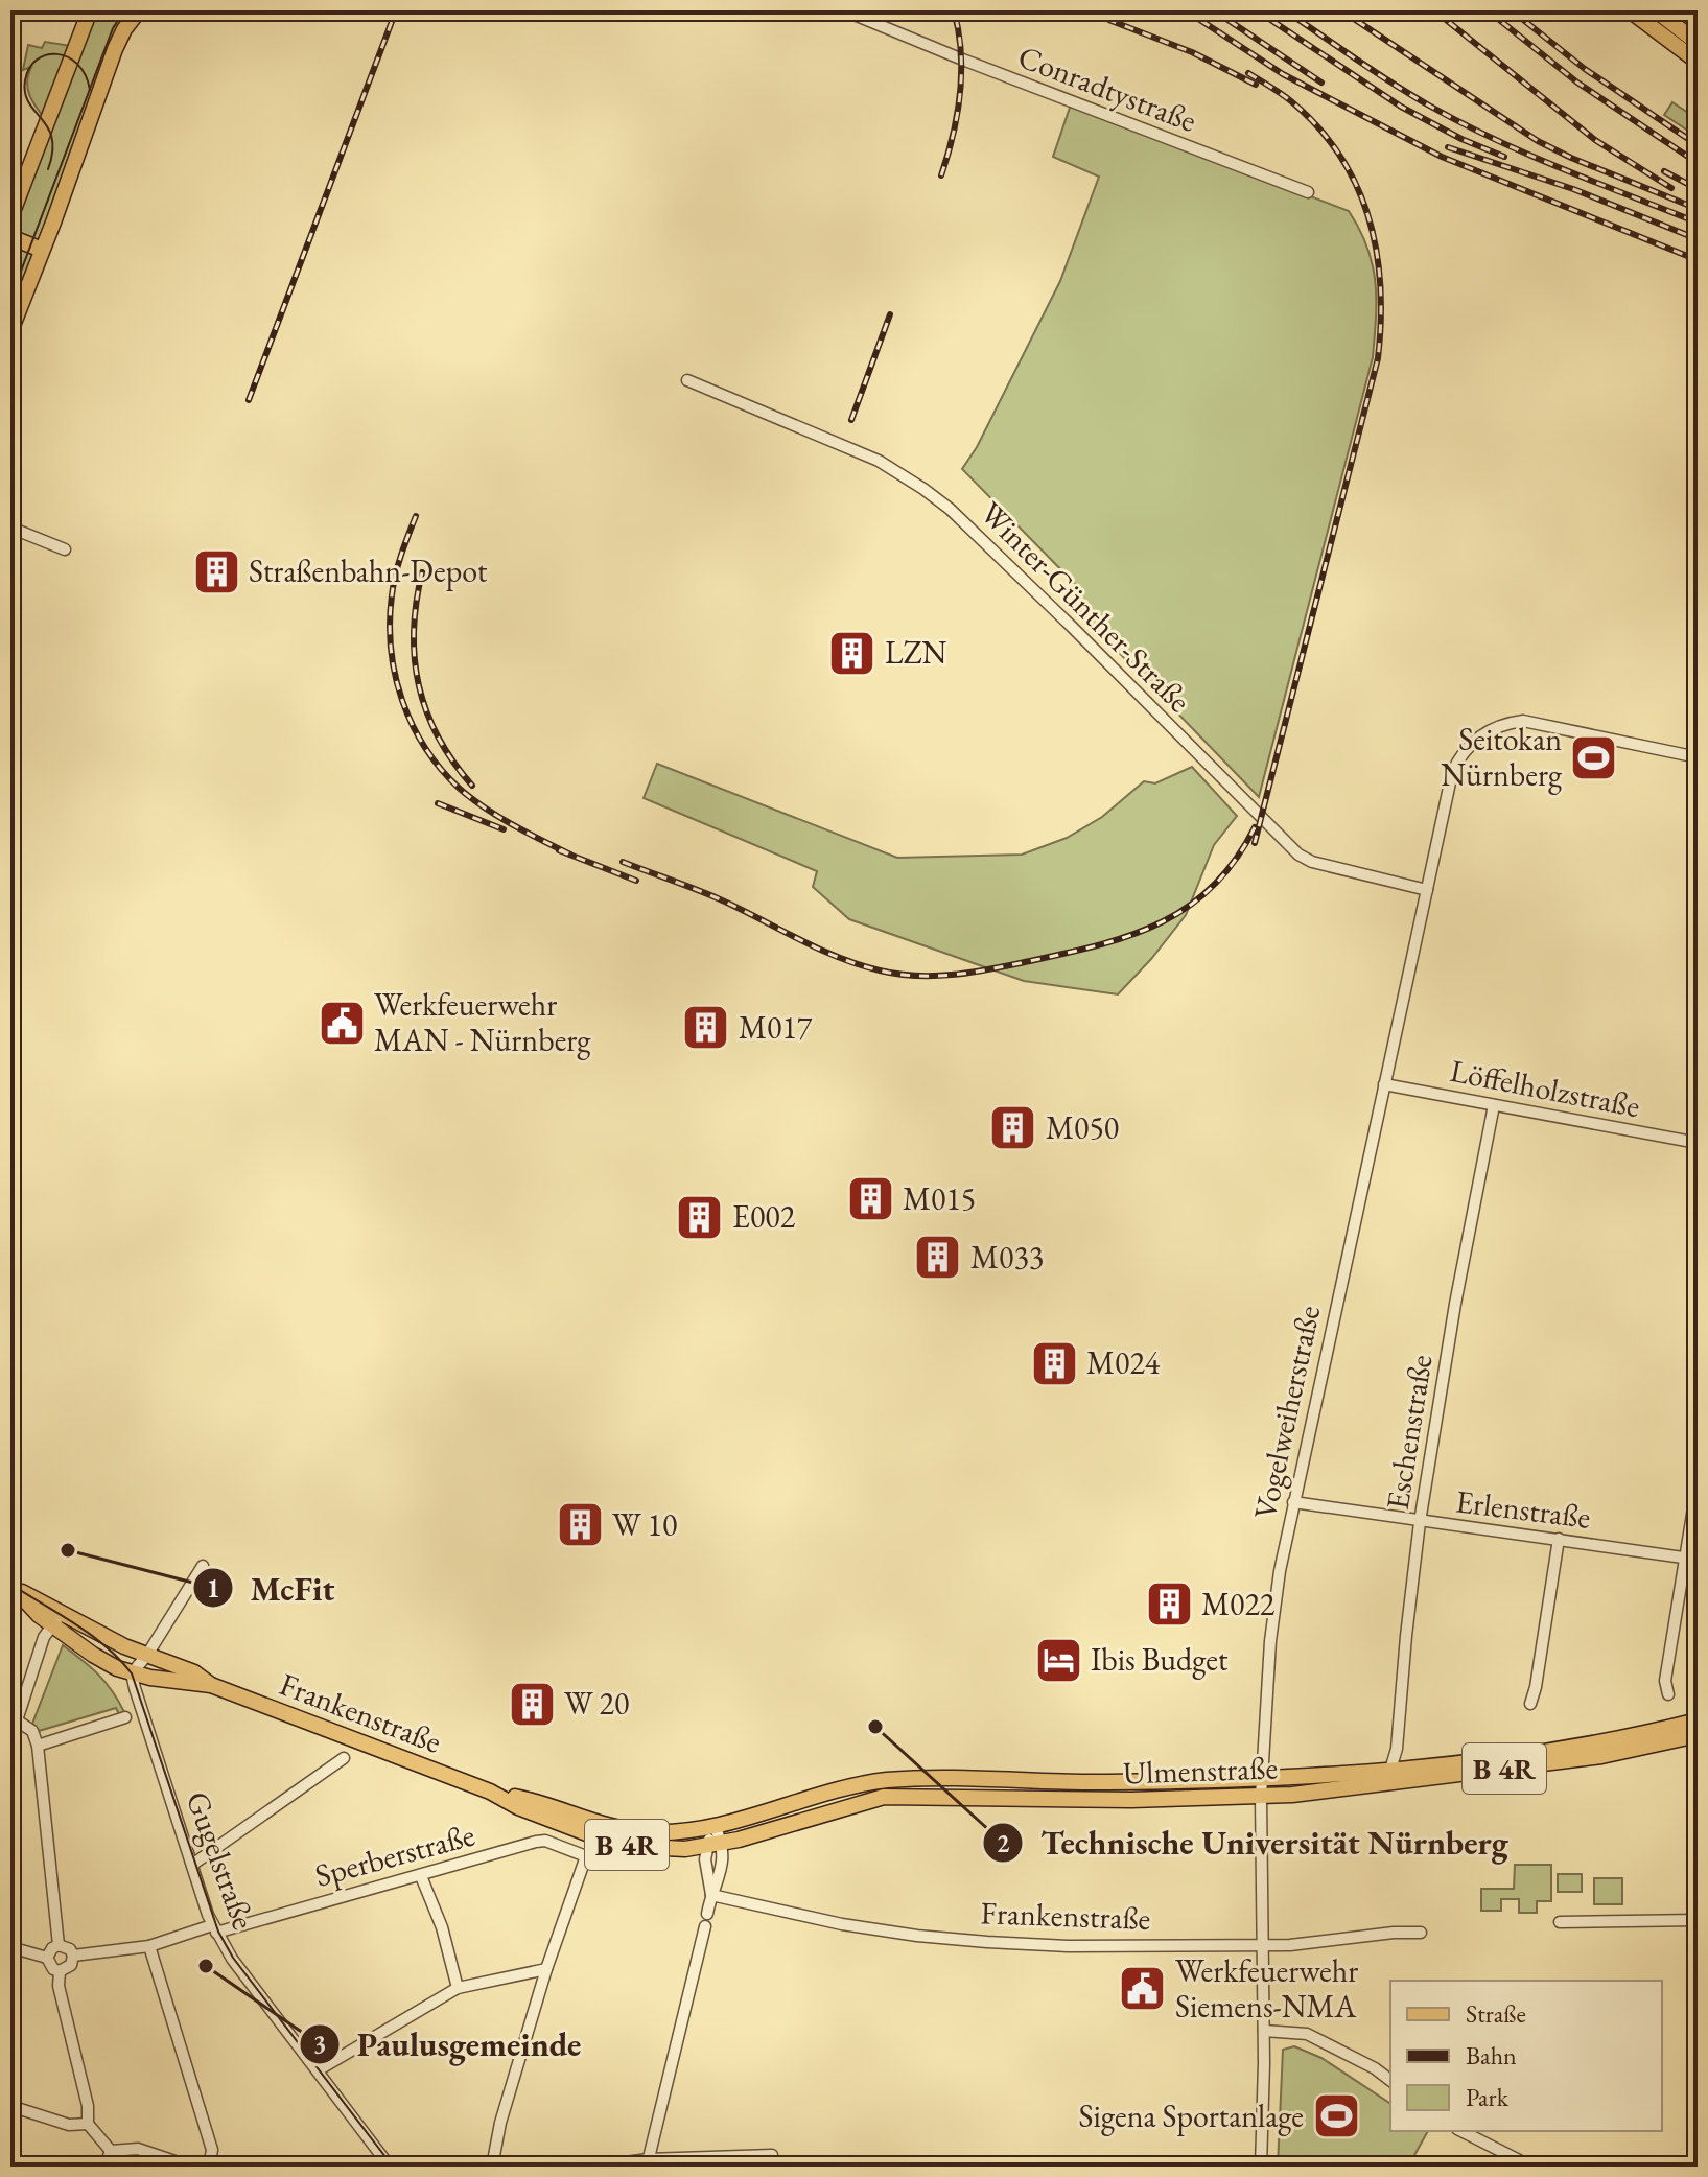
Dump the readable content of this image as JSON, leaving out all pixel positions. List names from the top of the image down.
{
  "streets": {
    "main road": ["Frankenstraße", "B 4R", "Ulmenstraße"],
    "street": [
      "Conradtystraße",
      "Winter-Günther-Straße",
      "Löffelholzstraße",
      "Vogelweiherstraße",
      "Eschenstraße",
      "Erlenstraße",
      "Sperberstraße",
      "Gugelstraße"
    ]
  },
  "crossings": [
    ["Winter-Günther-Straße", "Vogelweiherstraße"],
    ["Löffelholzstraße", "Vogelweiherstraße"],
    ["Löffelholzstraße", "Eschenstraße"],
    ["Vogelweiherstraße", "Erlenstraße"],
    ["Vogelweiherstraße", "Frankenstraße"],
    ["Vogelweiherstraße", "Ulmenstraße"],
    ["Eschenstraße", "Erlenstraße"],
    ["Eschenstraße", "Ulmenstraße"],
    ["Frankenstraße", "Ulmenstraße"],
    ["Frankenstraße", "Gugelstraße"],
    ["Sperberstraße", "Gugelstraße"]
  ],
  "places": {
    "building": [
      "Straßenbahn-Depot",
      "LZN",
      "M017",
      "M050",
      "M015",
      "E002",
      "M033",
      "M024",
      "W 10",
      "M022",
      "W 20"
    ],
    "sports": ["Seitokan Nürnberg", "Sigena Sportanlage"],
    "public building": ["Werkfeuerwehr MAN - Nürnberg", "Werkfeuerwehr Siemens-NMA"],
    "other": ["McFit", "Technische Universität Nürnberg", "Paulusgemeinde"],
    "hotel": ["Ibis Budget"]
  },
  "legend": ["Straße", "Bahn", "Park"]
}
